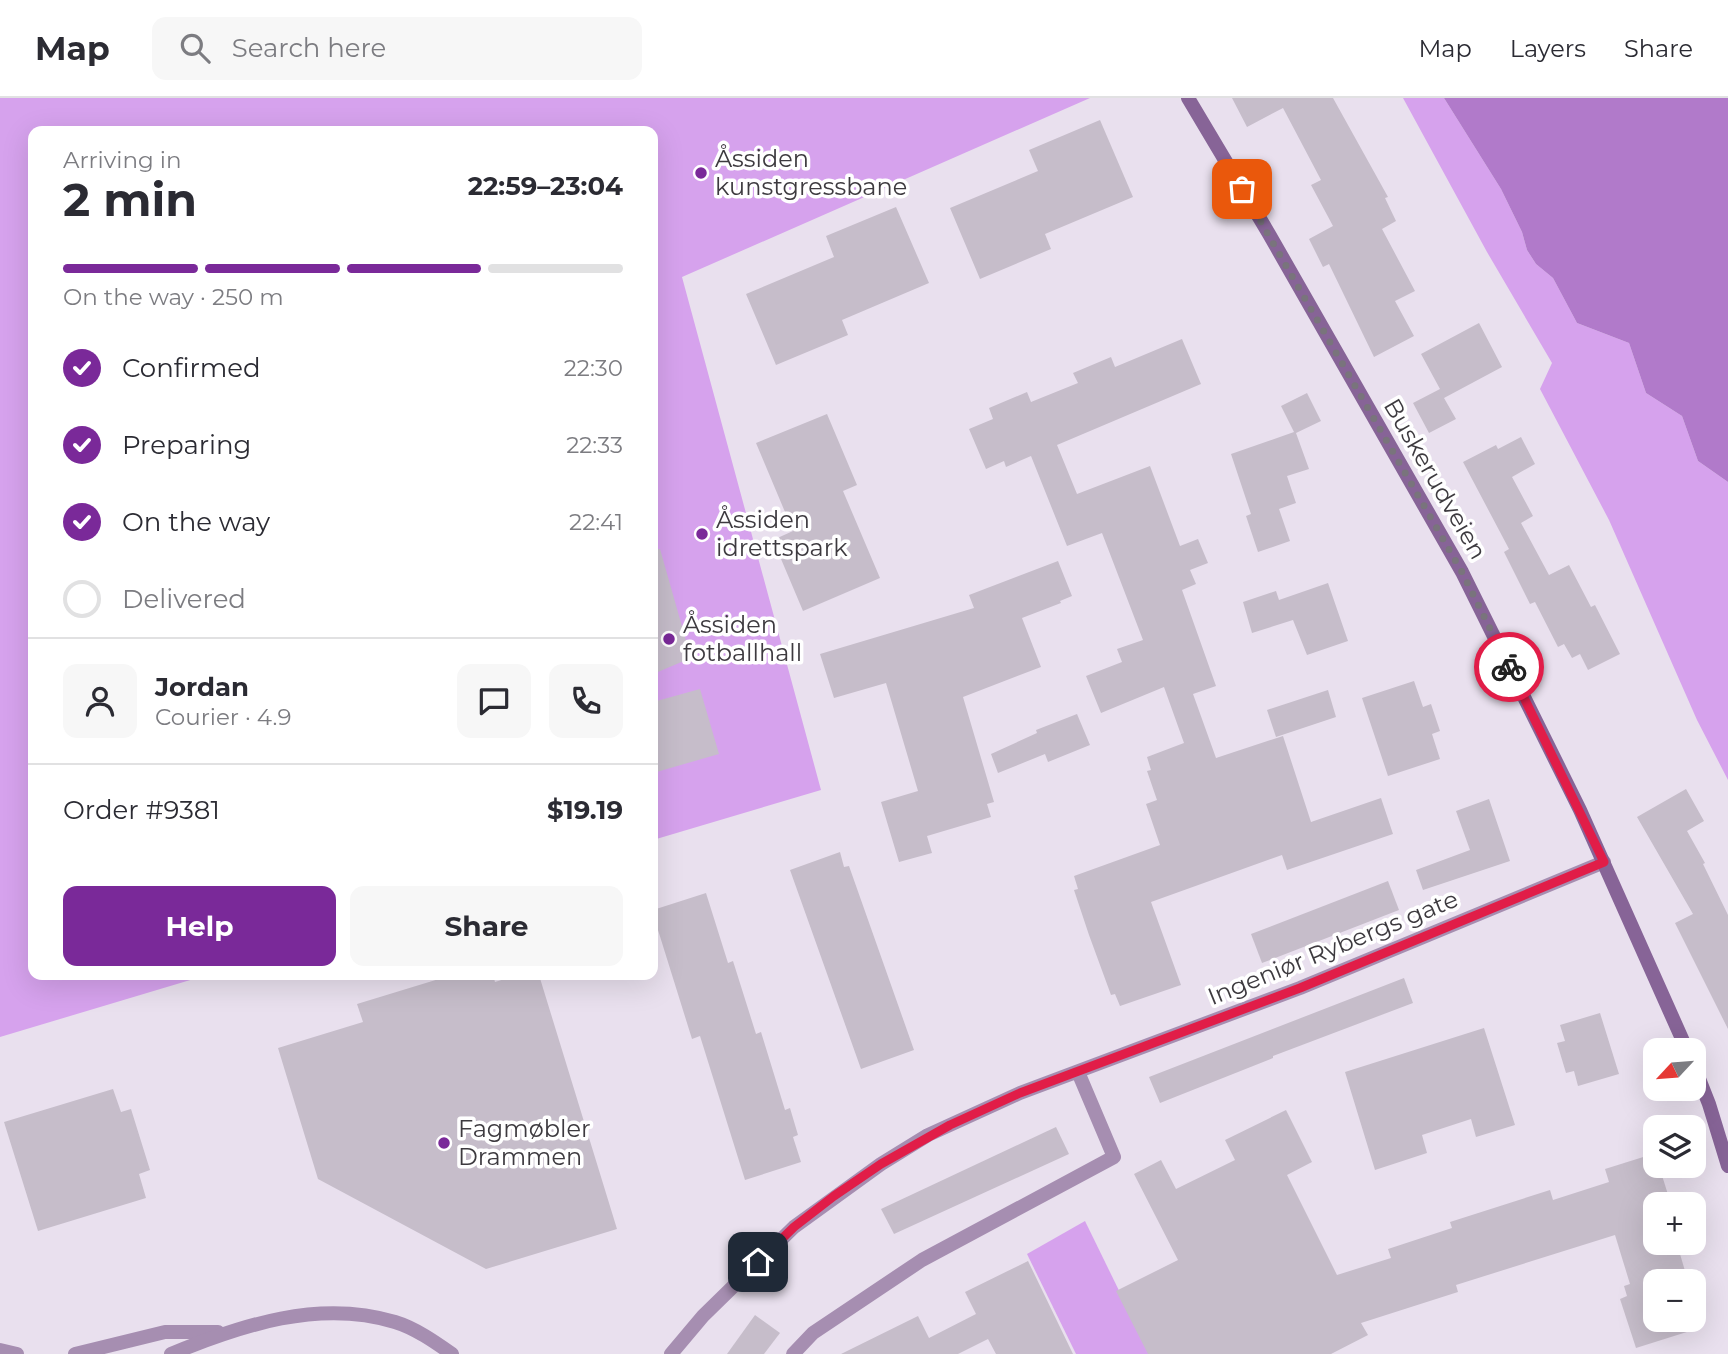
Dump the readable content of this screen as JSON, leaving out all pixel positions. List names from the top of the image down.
{
  "streets": {
    "main road": ["Buskerudveien"],
    "street": ["Ingeniør Rybergs gate"]
  },
  "crossings": [
    ["Buskerudveien", "Ingeniør Rybergs gate"]
  ],
  "places": [
    "Åssiden kunstgressbane",
    "Åssiden idrettspark",
    "Åssiden fotballhall",
    "Fagmøbler Drammen"
  ],
  "north": "bottom left",
  "page": {
    "header": "Map",
    "search": "Search here",
    "nav": ["Map", "Layers", "Share"],
    "heading": ["2 min", "Arriving in", "22:59–23:04"],
    "panel": [
      "Jordan",
      "Courier · 4.9",
      "Order #9381",
      "$19.19"
    ],
    "bar": "On the way · 250 m",
    "list": [
      ["Confirmed", "22:30"],
      ["Preparing", "22:33"],
      ["On the way", "22:41"],
      "Delivered"
    ],
    "buttons": ["Help", "Share"],
    "map_buttons": ["+", "−"]
  }
}
